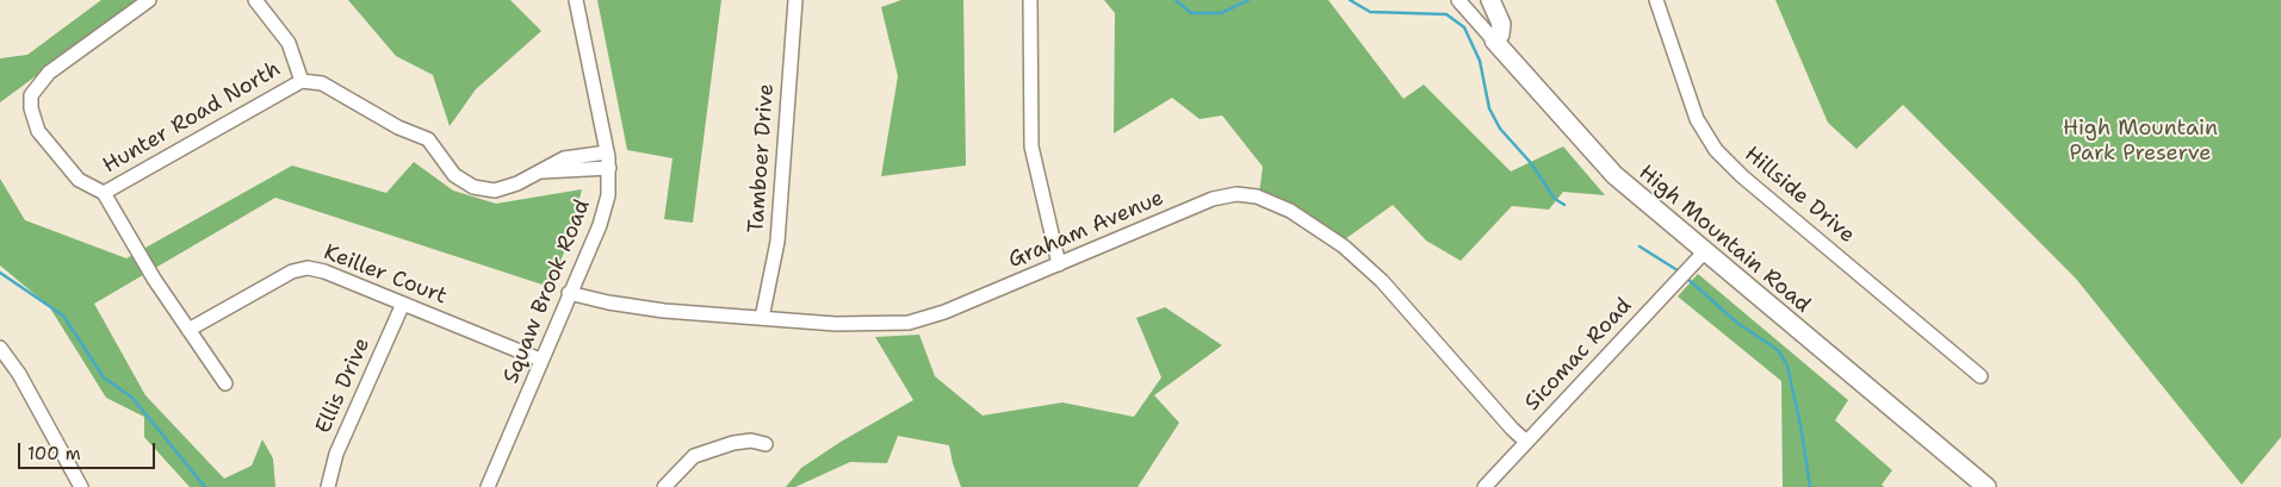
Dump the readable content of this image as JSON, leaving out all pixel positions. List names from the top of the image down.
{
  "streets": {
    "main road": ["High Mountain Road"],
    "street": [
      "Hunter Road North",
      "Tamboer Drive",
      "Hillside Drive",
      "Graham Avenue",
      "Keiller Court",
      "Squaw Brook Road",
      "Sicomac Road",
      "Ellis Drive"
    ]
  },
  "crossings": [
    ["Hunter Road North", "Keiller Court"],
    ["Tamboer Drive", "Graham Avenue"],
    ["Graham Avenue", "Squaw Brook Road"],
    ["Graham Avenue", "Sicomac Road"],
    ["High Mountain Road", "Sicomac Road"],
    ["Keiller Court", "Squaw Brook Road"],
    ["Keiller Court", "Ellis Drive"]
  ],
  "parks": ["High Mountain Park Preserve"],
  "scale_bar": "100 m"
}
